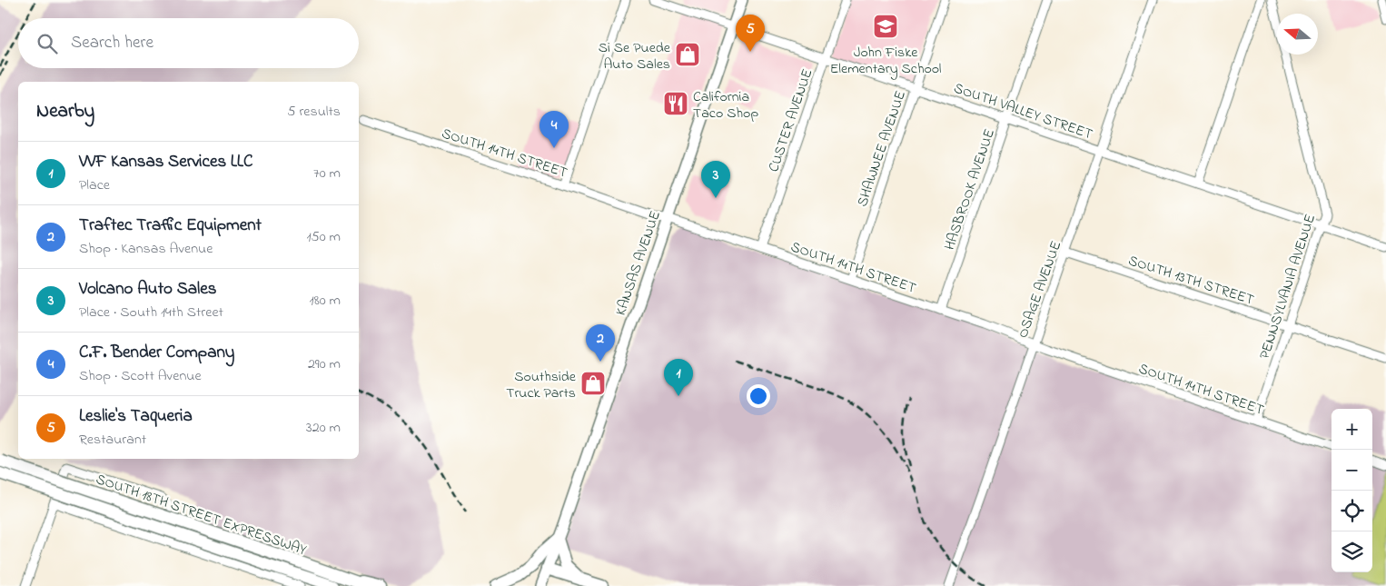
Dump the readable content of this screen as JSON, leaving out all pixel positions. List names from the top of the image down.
{
  "streets": {
    "highway": ["SOUTH 18TH STREET EXPRESSWAY"],
    "main road": ["KANSAS AVENUE"],
    "street": [
      "SOUTH VALLEY STREET",
      "CUSTER AVENUE",
      "SHAWNEE AVENUE",
      "SOUTH 14TH STREET",
      "HASBROOK AVENUE",
      "SOUTH 13TH STREET",
      "PENNSYLVANIA AVENUE",
      "OSAGE AVENUE"
    ]
  },
  "crossings": [
    ["SOUTH VALLEY STREET", "CUSTER AVENUE"],
    ["SOUTH VALLEY STREET", "SHAWNEE AVENUE"],
    ["SOUTH VALLEY STREET", "HASBROOK AVENUE"],
    ["SOUTH VALLEY STREET", "KANSAS AVENUE"],
    ["SOUTH VALLEY STREET", "PENNSYLVANIA AVENUE"],
    ["SOUTH VALLEY STREET", "OSAGE AVENUE"],
    ["CUSTER AVENUE", "SOUTH 14TH STREET"],
    ["SHAWNEE AVENUE", "SOUTH 14TH STREET"],
    ["SOUTH 14TH STREET", "HASBROOK AVENUE"],
    ["SOUTH 14TH STREET", "KANSAS AVENUE"],
    ["SOUTH 14TH STREET", "PENNSYLVANIA AVENUE"],
    ["SOUTH 14TH STREET", "OSAGE AVENUE"],
    ["SOUTH 13TH STREET", "PENNSYLVANIA AVENUE"],
    ["SOUTH 13TH STREET", "OSAGE AVENUE"]
  ],
  "places": {
    "school or university": ["John Fiske Elementary School"],
    "shop": ["Si Se Puede Auto Sales", "Southside Truck Parts"],
    "restaurant": ["California Taco Shop"]
  },
  "north": "left",
  "page": {
    "pins": [
      "5",
      "4",
      "3",
      "2",
      "1"
    ],
    "search": "Search here",
    "heading": ["Nearby", "5 results"],
    "list": [
      {
        "mark": "1",
        "name": "VVF Kansas Services LLC",
        "note": "Place",
        "value": "70 m"
      },
      {
        "mark": "2",
        "name": "Traftec Traffic Equipment",
        "note": "Shop · Kansas Avenue",
        "value": "150 m"
      },
      {
        "mark": "3",
        "name": "Volcano Auto Sales",
        "note": "Place · South 14th Street",
        "value": "180 m"
      },
      {
        "mark": "4",
        "name": "C.F. Bender Company",
        "note": "Shop · Scott Avenue",
        "value": "290 m"
      },
      {
        "mark": "5",
        "name": "Leslie's Taqueria",
        "note": "Restaurant",
        "value": "320 m"
      }
    ],
    "map_buttons": ["+", "−"]
  }
}
